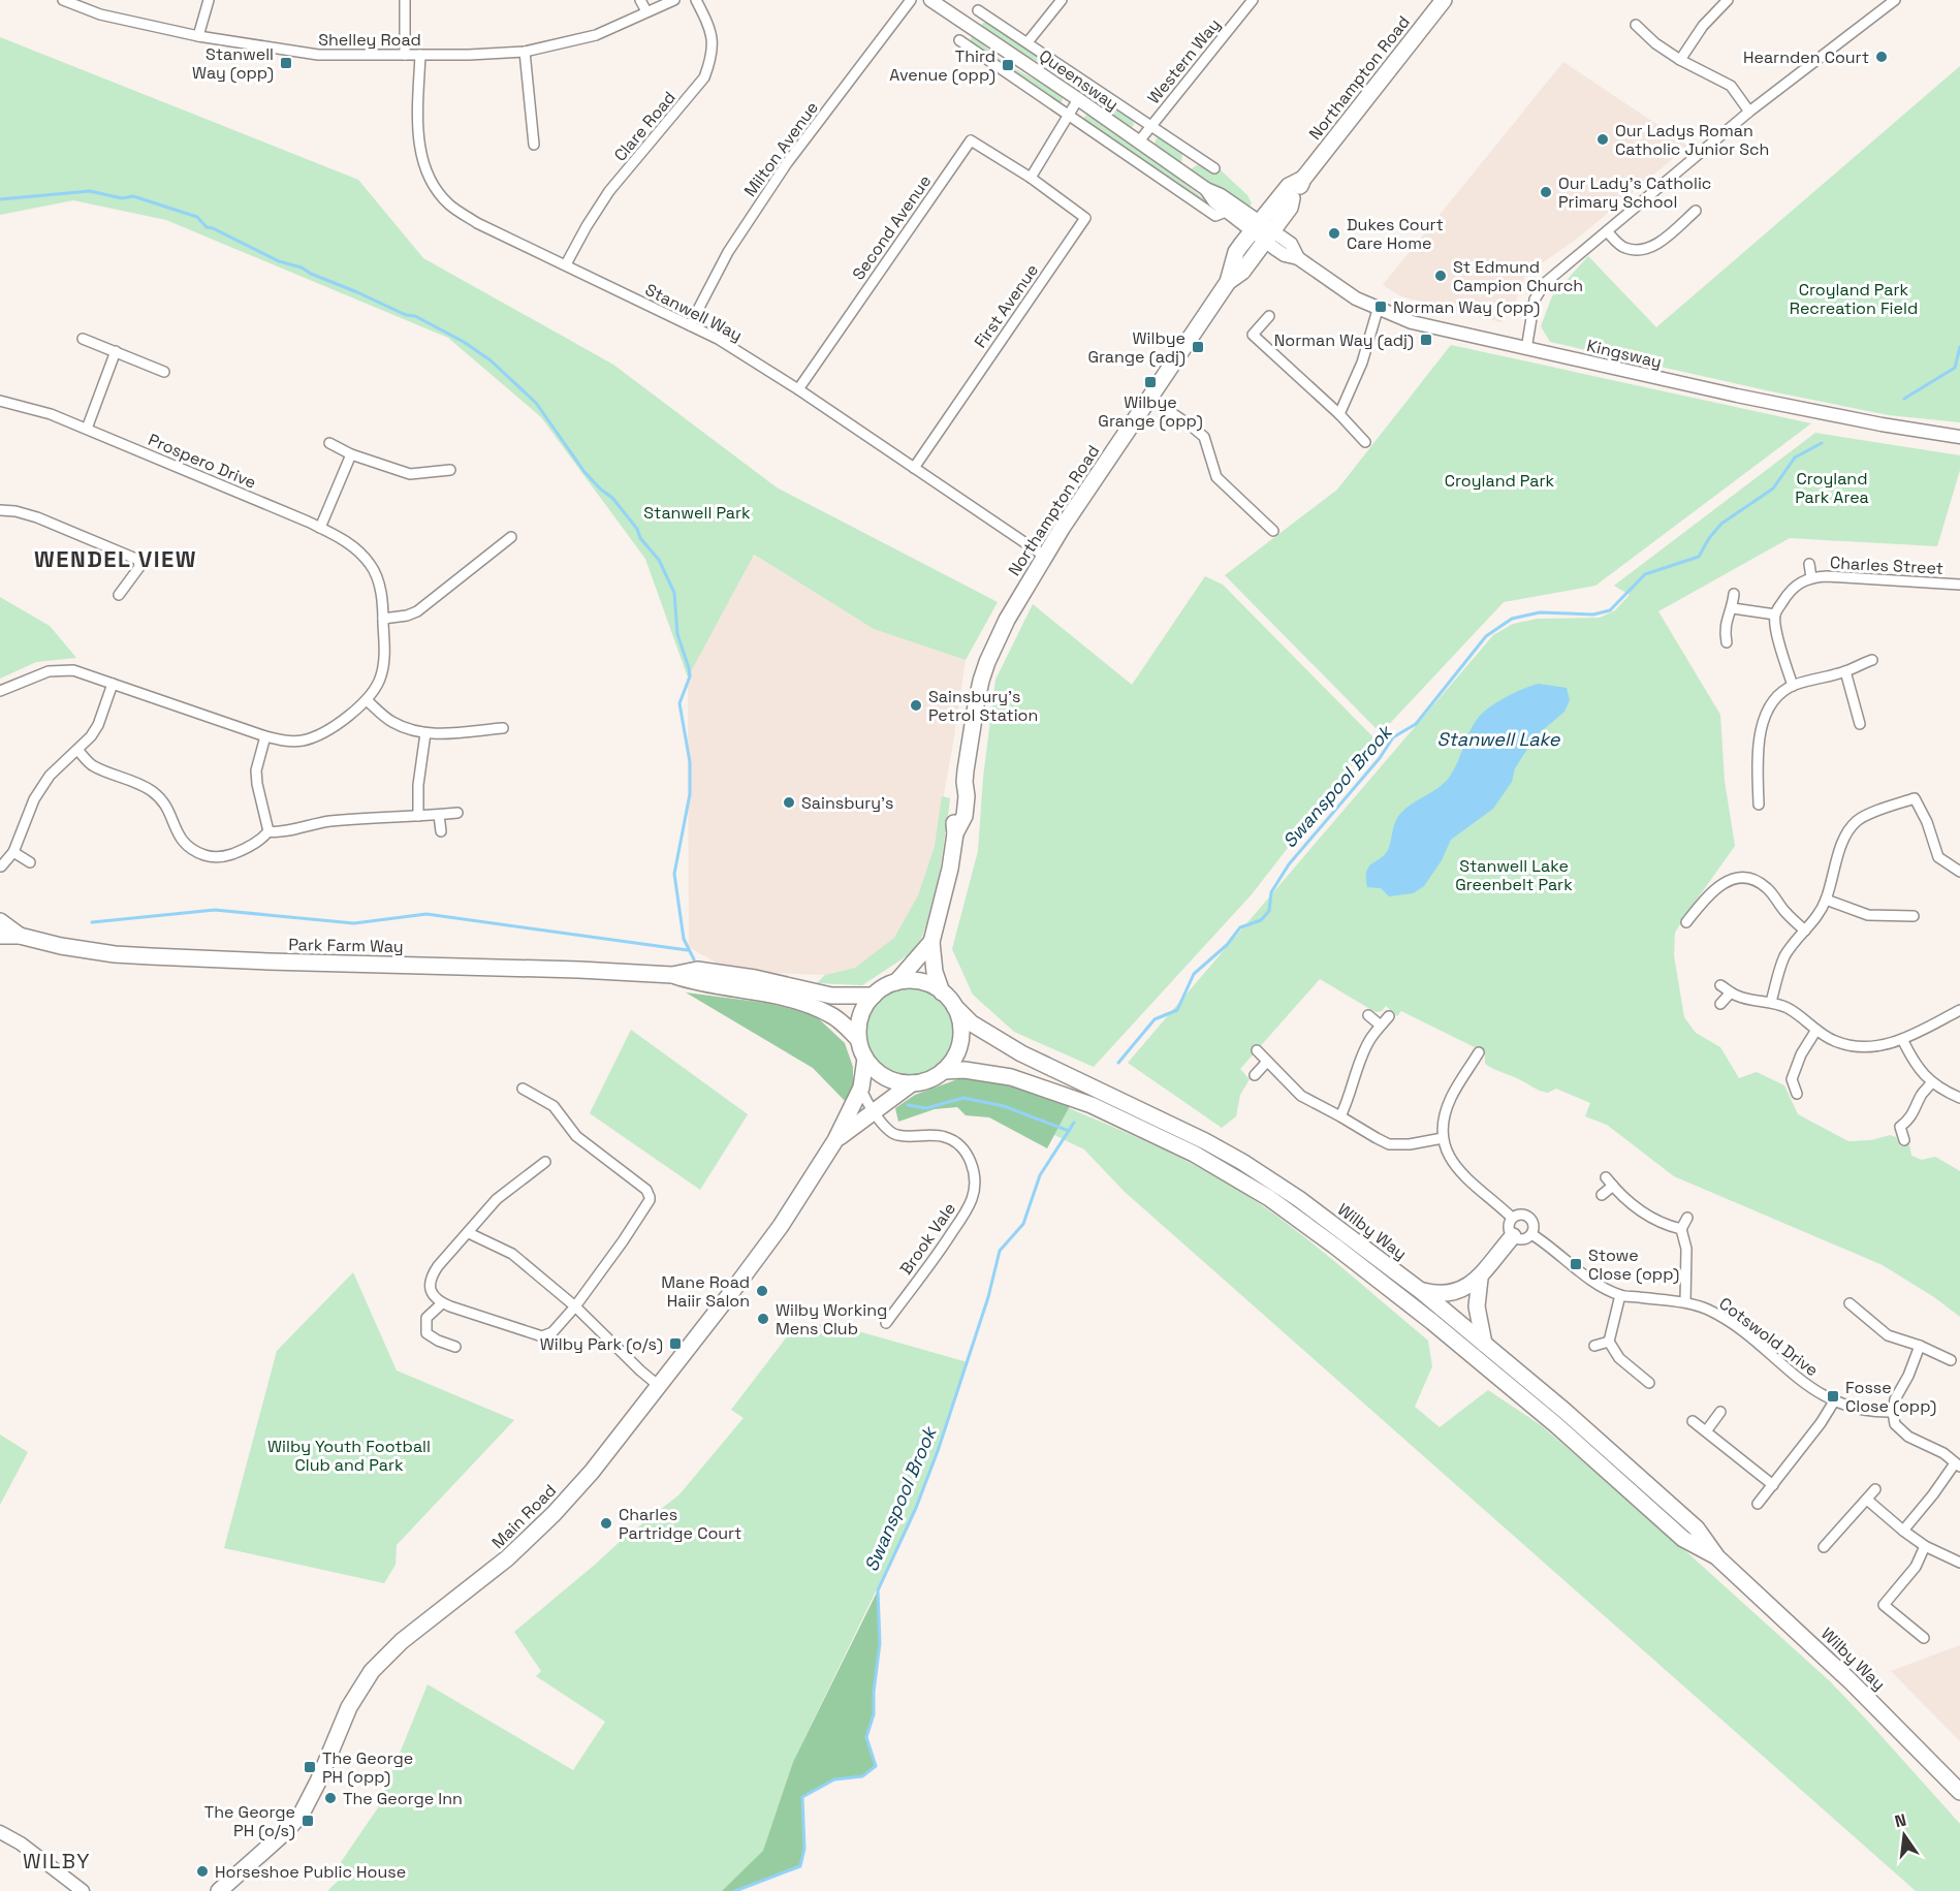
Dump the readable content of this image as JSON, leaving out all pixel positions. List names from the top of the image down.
{
  "streets": {
    "main road": [
      "Northampton Road",
      "Park Farm Way",
      "Wilby Way",
      "Main Road"
    ],
    "street": [
      "Shelley Road",
      "Western Way",
      "Queensway",
      "Clare Road",
      "Milton Avenue",
      "Second Avenue",
      "First Avenue",
      "Stanwell Way",
      "Kingsway",
      "Prospero Drive",
      "Charles Street",
      "Brook Vale",
      "Cotswold Drive"
    ]
  },
  "crossings": [
    ["Shelley Road", "Stanwell Way"],
    ["Western Way", "Queensway"],
    ["Northampton Road", "Queensway"],
    ["Northampton Road", "Stanwell Way"],
    ["Northampton Road", "Kingsway"],
    ["Northampton Road", "Park Farm Way"],
    ["Northampton Road", "Wilby Way"],
    ["Northampton Road", "Main Road"],
    ["Queensway", "Kingsway"],
    ["Clare Road", "Stanwell Way"],
    ["Milton Avenue", "Stanwell Way"],
    ["Second Avenue", "First Avenue"],
    ["Second Avenue", "Stanwell Way"],
    ["First Avenue", "Stanwell Way"],
    ["Park Farm Way", "Wilby Way"],
    ["Park Farm Way", "Main Road"],
    ["Wilby Way", "Main Road"],
    ["Brook Vale", "Main Road"]
  ],
  "districts": ["WENDEL VIEW", "WILBY"],
  "water": ["Stanwell Lake", "Swanspool Brook"],
  "parks": [
    "Croyland Park Recreation Field",
    "Croyland Park Area",
    "Croyland Park",
    "Stanwell Park",
    "Stanwell Lake Greenbelt Park",
    "Wilby Youth Football Club and Park"
  ],
  "places": {
    "other": [
      "Hearnden Court",
      "Our Ladys Roman Catholic Junior Sch",
      "Our Lady's Catholic Primary School",
      "Dukes Court Care Home",
      "St Edmund Campion Church",
      "Sainsbury's Petrol Station",
      "Sainsbury's",
      "Mane Road Haiir Salon",
      "Wilby Working Mens Club",
      "Charles Partridge Court",
      "The George Inn",
      "Horseshoe Public House"
    ],
    "transit": [
      "Stanwell Way (opp)",
      "Third Avenue (opp)",
      "Norman Way (opp)",
      "Norman Way (adj)",
      "Wilbye Grange (adj)",
      "Wilbye Grange (opp)",
      "Stowe Close (opp)",
      "Wilby Park (o/s)",
      "Fosse Close (opp)",
      "The George PH (opp)",
      "The George PH (o/s)"
    ]
  },
  "north": "top"
}
